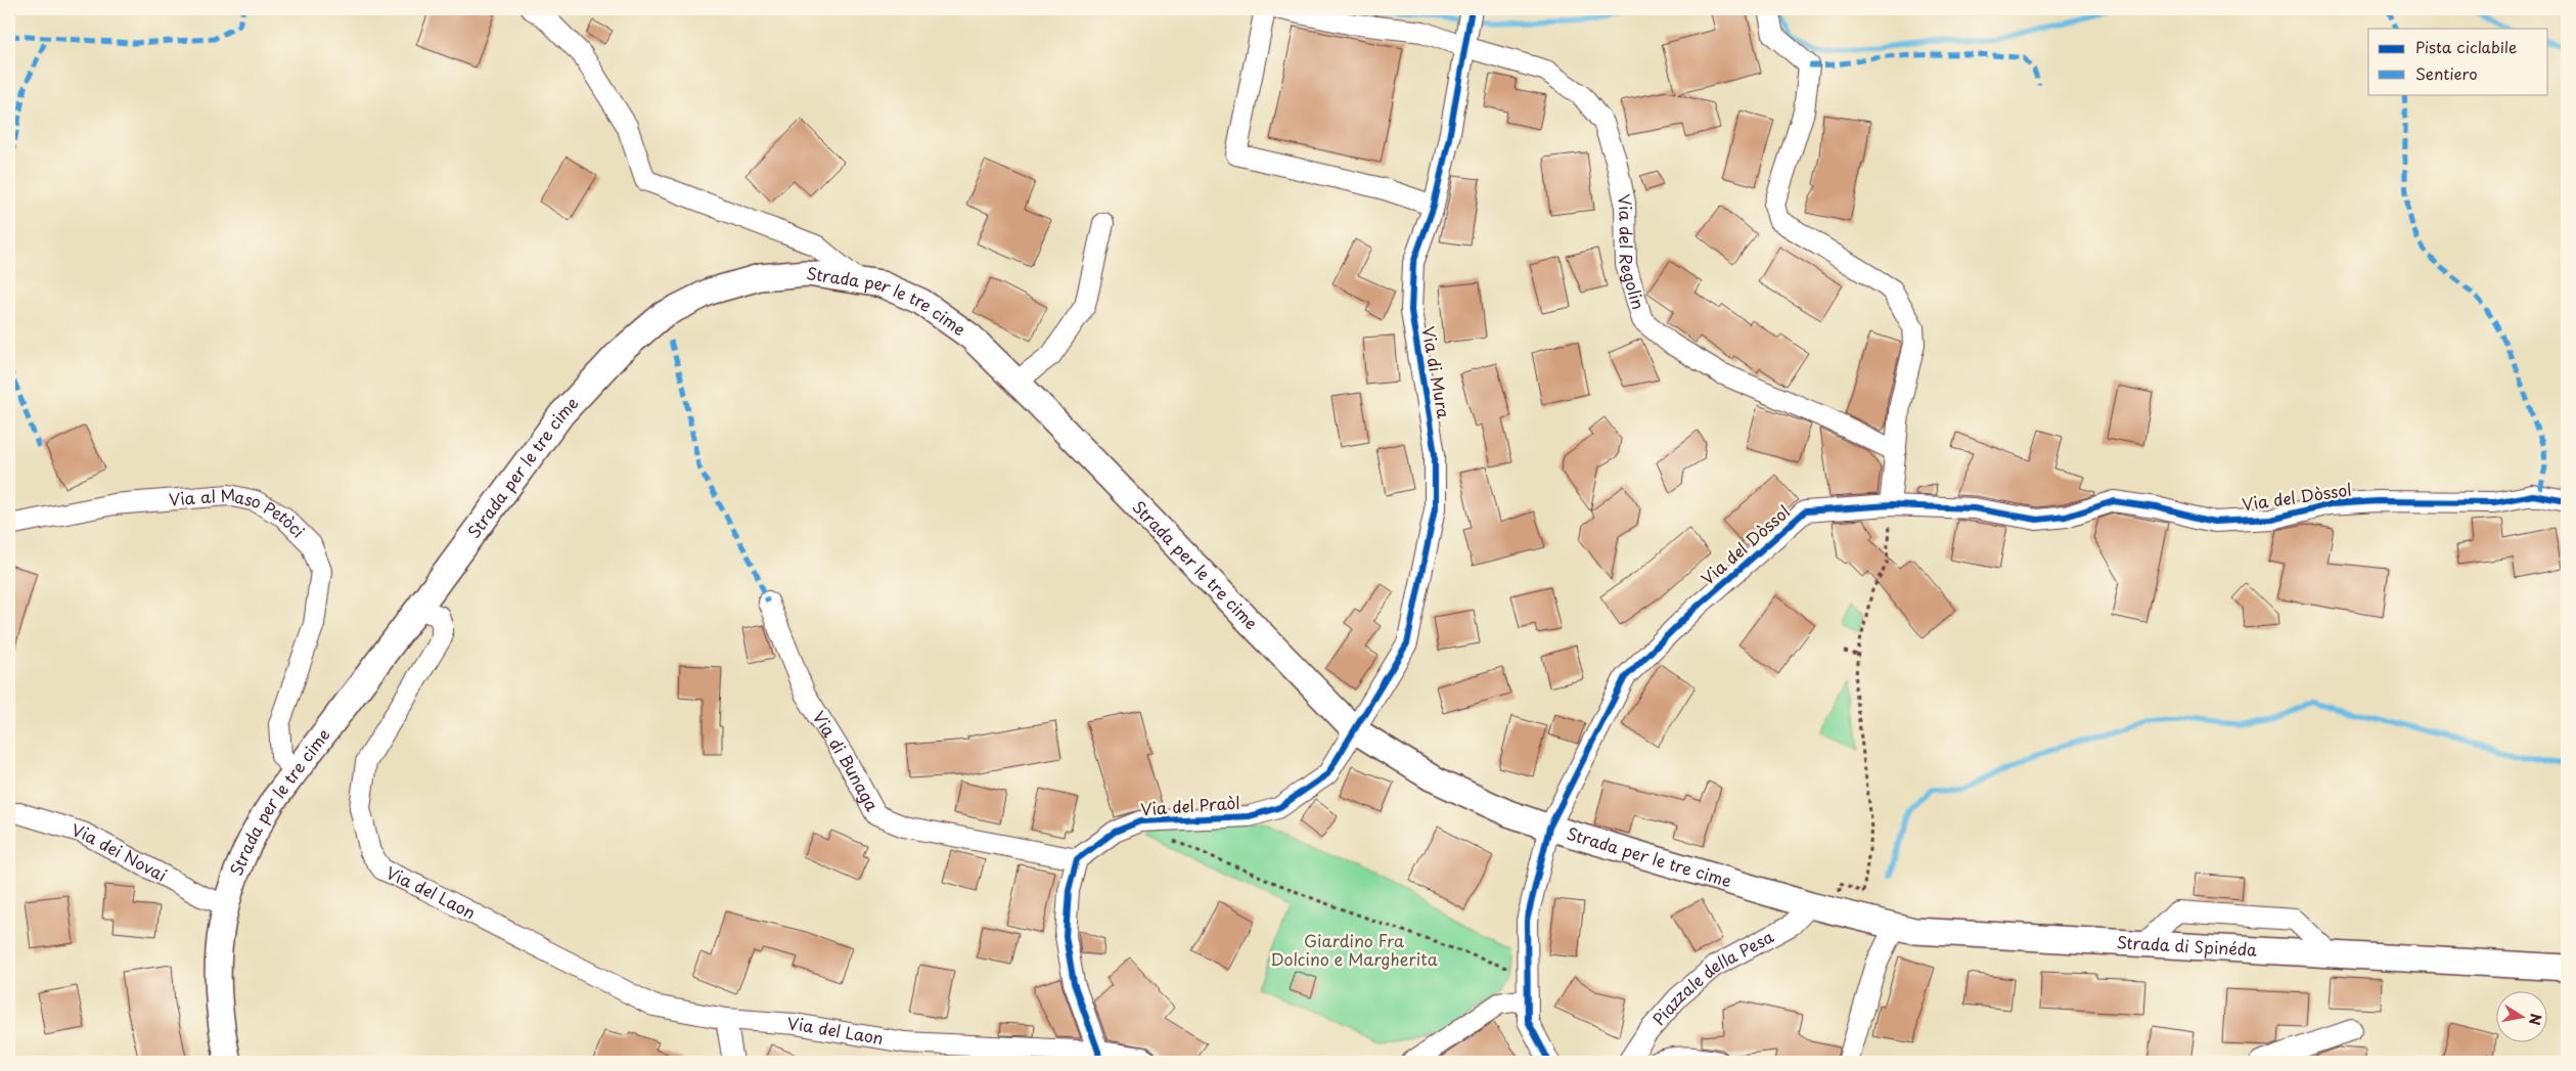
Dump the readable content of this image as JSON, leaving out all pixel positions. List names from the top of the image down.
{
  "streets": {
    "main road": ["Strada per le tre cime", "Strada di Spinéda"],
    "street": [
      "Via del Regolin",
      "Via di Mura",
      "Via del Dòssol",
      "Via al Maso Petòci",
      "Via di Bunaga",
      "Via del Praòl",
      "Via dei Novai",
      "Via del Laon",
      "Piazzale della Pesa"
    ]
  },
  "crossings": [
    ["Via del Regolin", "Via di Mura"],
    ["Strada per le tre cime", "Via di Mura"],
    ["Strada per le tre cime", "Via del Dòssol"],
    ["Strada per le tre cime", "Via al Maso Petòci"],
    ["Strada per le tre cime", "Via del Praòl"],
    ["Strada per le tre cime", "Via dei Novai"],
    ["Strada per le tre cime", "Via del Laon"],
    ["Strada per le tre cime", "Strada di Spinéda"],
    ["Strada per le tre cime", "Piazzale della Pesa"],
    ["Via di Mura", "Via del Praòl"],
    ["Via di Bunaga", "Via del Praòl"],
    ["Strada di Spinéda", "Piazzale della Pesa"]
  ],
  "parks": ["Giardino Fra Dolcino e Margherita"],
  "legend": ["Pista ciclabile", "Sentiero"],
  "north": "right"
}
